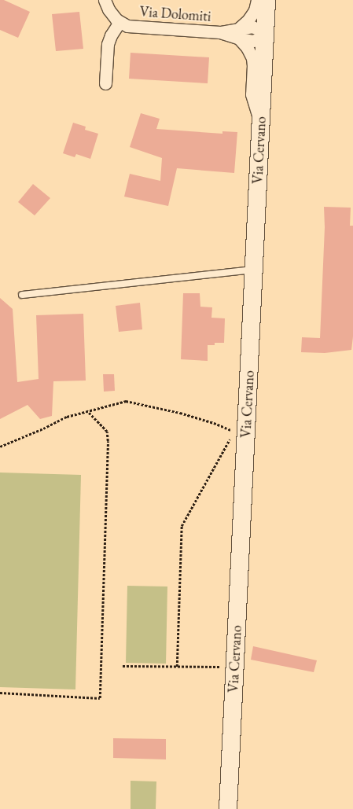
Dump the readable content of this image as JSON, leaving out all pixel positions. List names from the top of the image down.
{
  "streets": {
    "main road": ["Via Cervano"],
    "street": ["Via Dolomiti"]
  },
  "crossings": [
    ["Via Dolomiti", "Via Cervano"]
  ]
}
